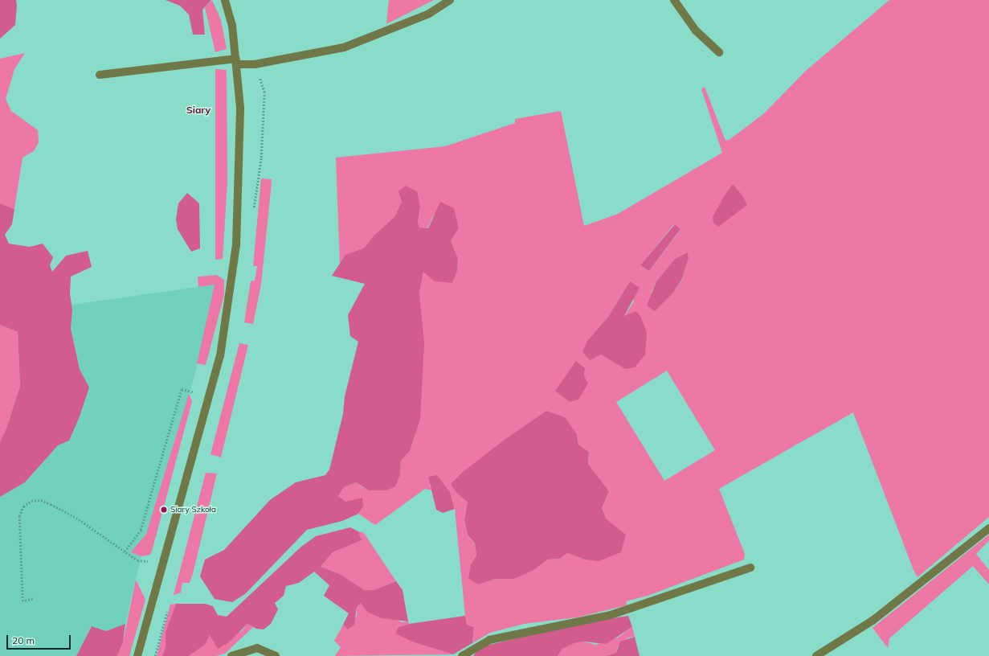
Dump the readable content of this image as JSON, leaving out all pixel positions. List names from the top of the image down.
{
  "districts": ["Siary"],
  "places": ["Siary Szkoła"],
  "scale_bar": "20 m"
}
